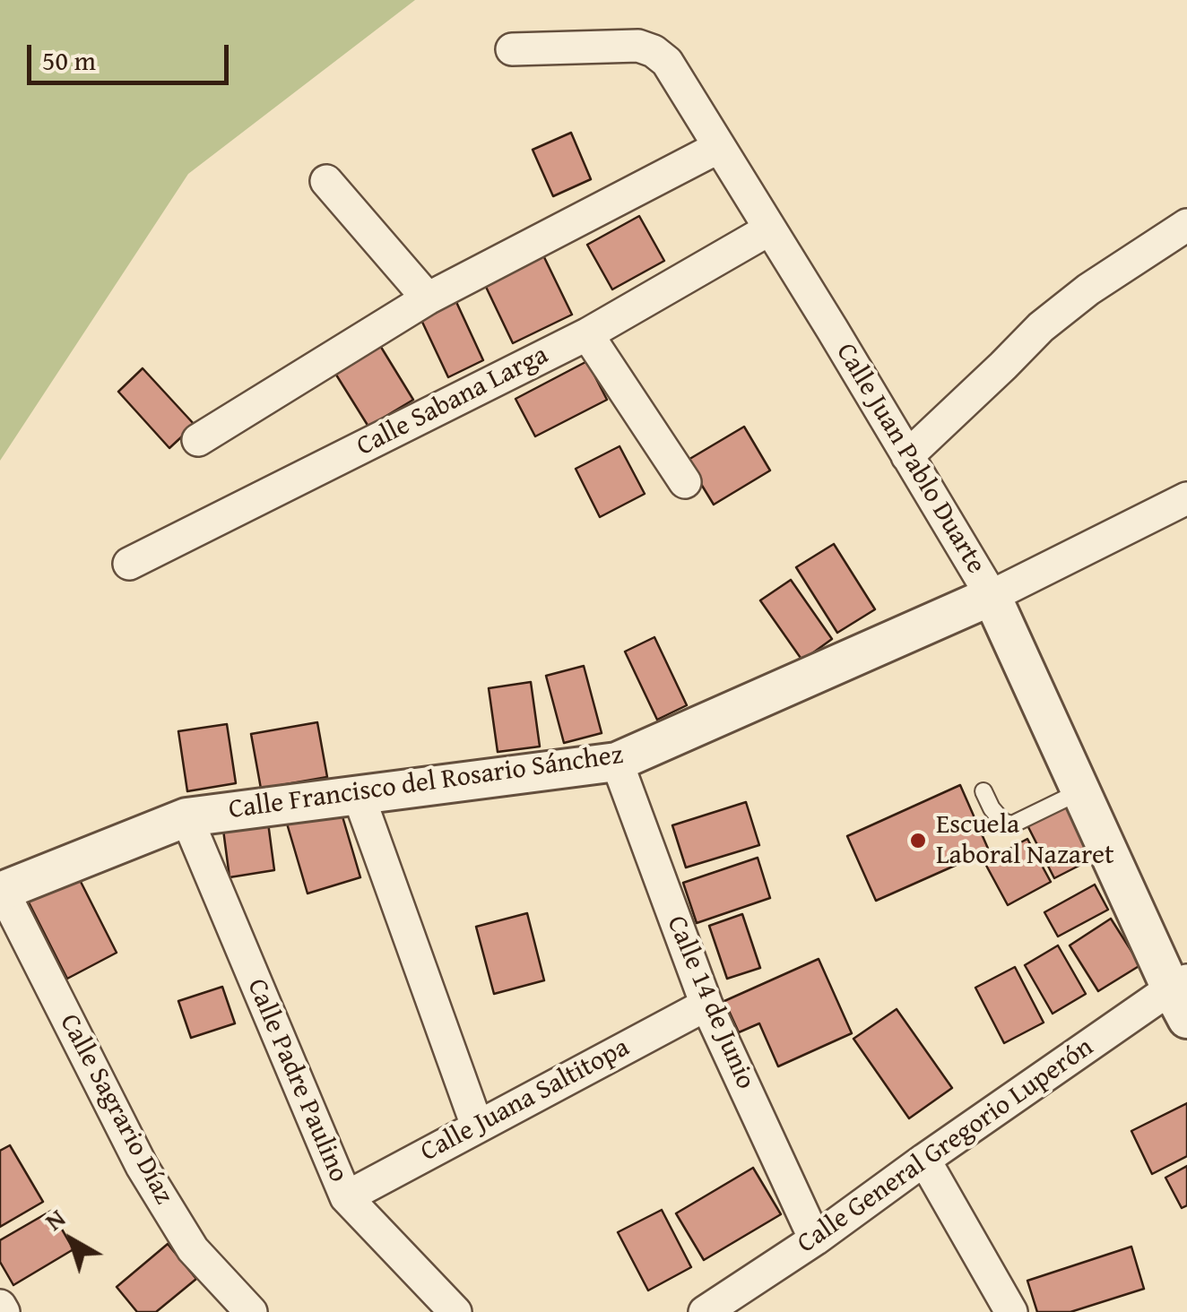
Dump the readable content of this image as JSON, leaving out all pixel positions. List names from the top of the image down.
{
  "streets": {
    "street": [
      "Calle Sabana Larga",
      "Calle Juan Pablo Duarte",
      "Calle Francisco del Rosario Sánchez",
      "Calle 14 de Junio",
      "Calle Padre Paulino",
      "Calle Juana Saltitopa",
      "Calle Sagrario Díaz",
      "Calle General Gregorio Luperón"
    ]
  },
  "crossings": [
    ["Calle Sabana Larga", "Calle Juan Pablo Duarte"],
    ["Calle Juan Pablo Duarte", "Calle Francisco del Rosario Sánchez"],
    ["Calle Juan Pablo Duarte", "Calle General Gregorio Luperón"],
    ["Calle Francisco del Rosario Sánchez", "Calle 14 de Junio"],
    ["Calle Francisco del Rosario Sánchez", "Calle Padre Paulino"],
    ["Calle Francisco del Rosario Sánchez", "Calle Sagrario Díaz"],
    ["Calle 14 de Junio", "Calle Juana Saltitopa"],
    ["Calle 14 de Junio", "Calle General Gregorio Luperón"],
    ["Calle Padre Paulino", "Calle Juana Saltitopa"]
  ],
  "places": ["Escuela Laboral Nazaret"],
  "scale_bar": "50 m",
  "north": "top left"
}
